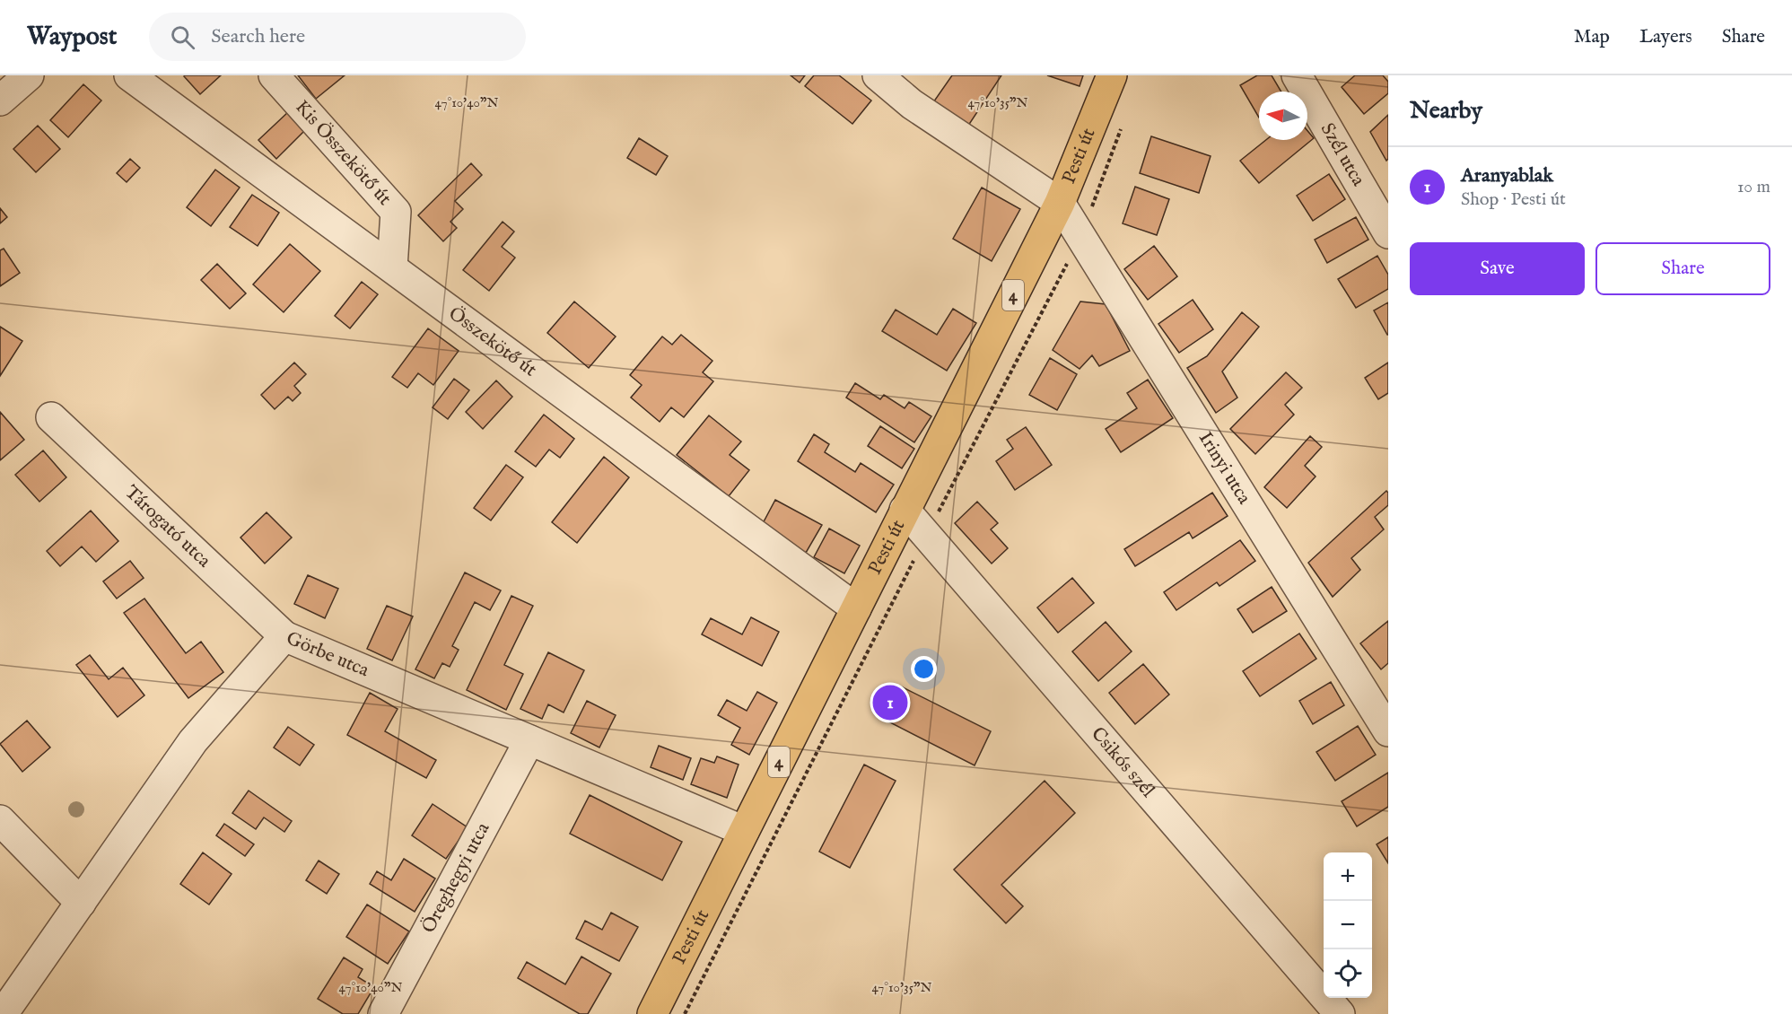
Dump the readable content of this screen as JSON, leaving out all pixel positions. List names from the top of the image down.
{
  "streets": {
    "main road": ["Pesti út", "4"],
    "street": [
      "Kis Összekötő út",
      "Szél utca",
      "Összekötő út",
      "Irinyi utca",
      "Tárogató utca",
      "Görbe utca",
      "Csikós szél",
      "Öreghegyi utca"
    ]
  },
  "crossings": [
    ["Kis Összekötő út", "Összekötő út"],
    ["Pesti út", "Összekötő út"],
    ["Pesti út", "Irinyi utca"],
    ["Pesti út", "Görbe utca"],
    ["Pesti út", "Csikós szél"],
    ["Tárogató utca", "Görbe utca"],
    ["Görbe utca", "Öreghegyi utca"]
  ],
  "north": "left",
  "page": {
    "header": "Waypost",
    "search": "Search here",
    "nav": ["Map", "Layers", "Share"],
    "heading": "Nearby",
    "list": [
      {
        "mark": "1",
        "name": "Aranyablak",
        "note": "Shop · Pesti út",
        "value": "10 m"
      }
    ],
    "buttons": ["Save", "Share"],
    "pins": "1",
    "map_buttons": ["+", "−"]
  },
  "coordinates": ["47°10'40\"N", "47°10'35\"N"]
}
